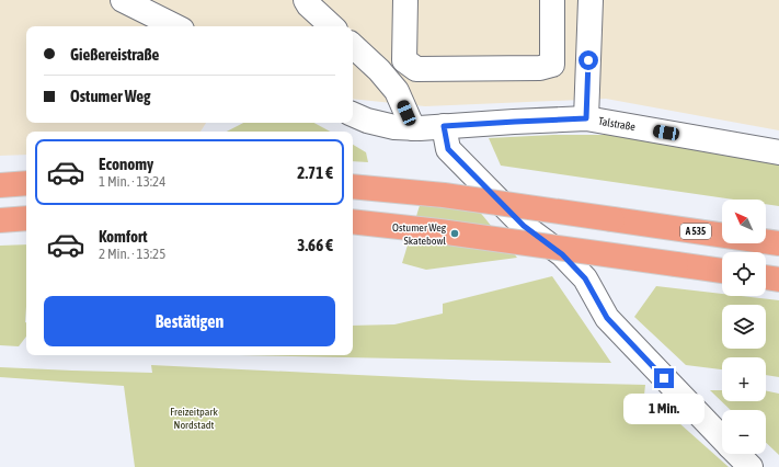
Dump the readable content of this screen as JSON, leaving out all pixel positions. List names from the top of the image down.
{
  "streets": {
    "highway": ["A 535"],
    "street": ["Talstraße"]
  },
  "parks": ["Freizeitpark Nordstadt"],
  "places": ["Ostumer Weg Skatebowl"],
  "north": "top left",
  "page": {
    "banner": ["Gießereistraße", "Ostumer Weg"],
    "list": [
      {
        "name": "Economy",
        "note": "1 Min. · 13:24",
        "value": "2.71 €"
      },
      {
        "name": "Komfort",
        "note": "2 Min. · 13:25",
        "value": "3.66 €"
      }
    ],
    "map_buttons": ["+", "−"],
    "buttons": "Bestätigen",
    "bubble": "1 Min."
  }
}
